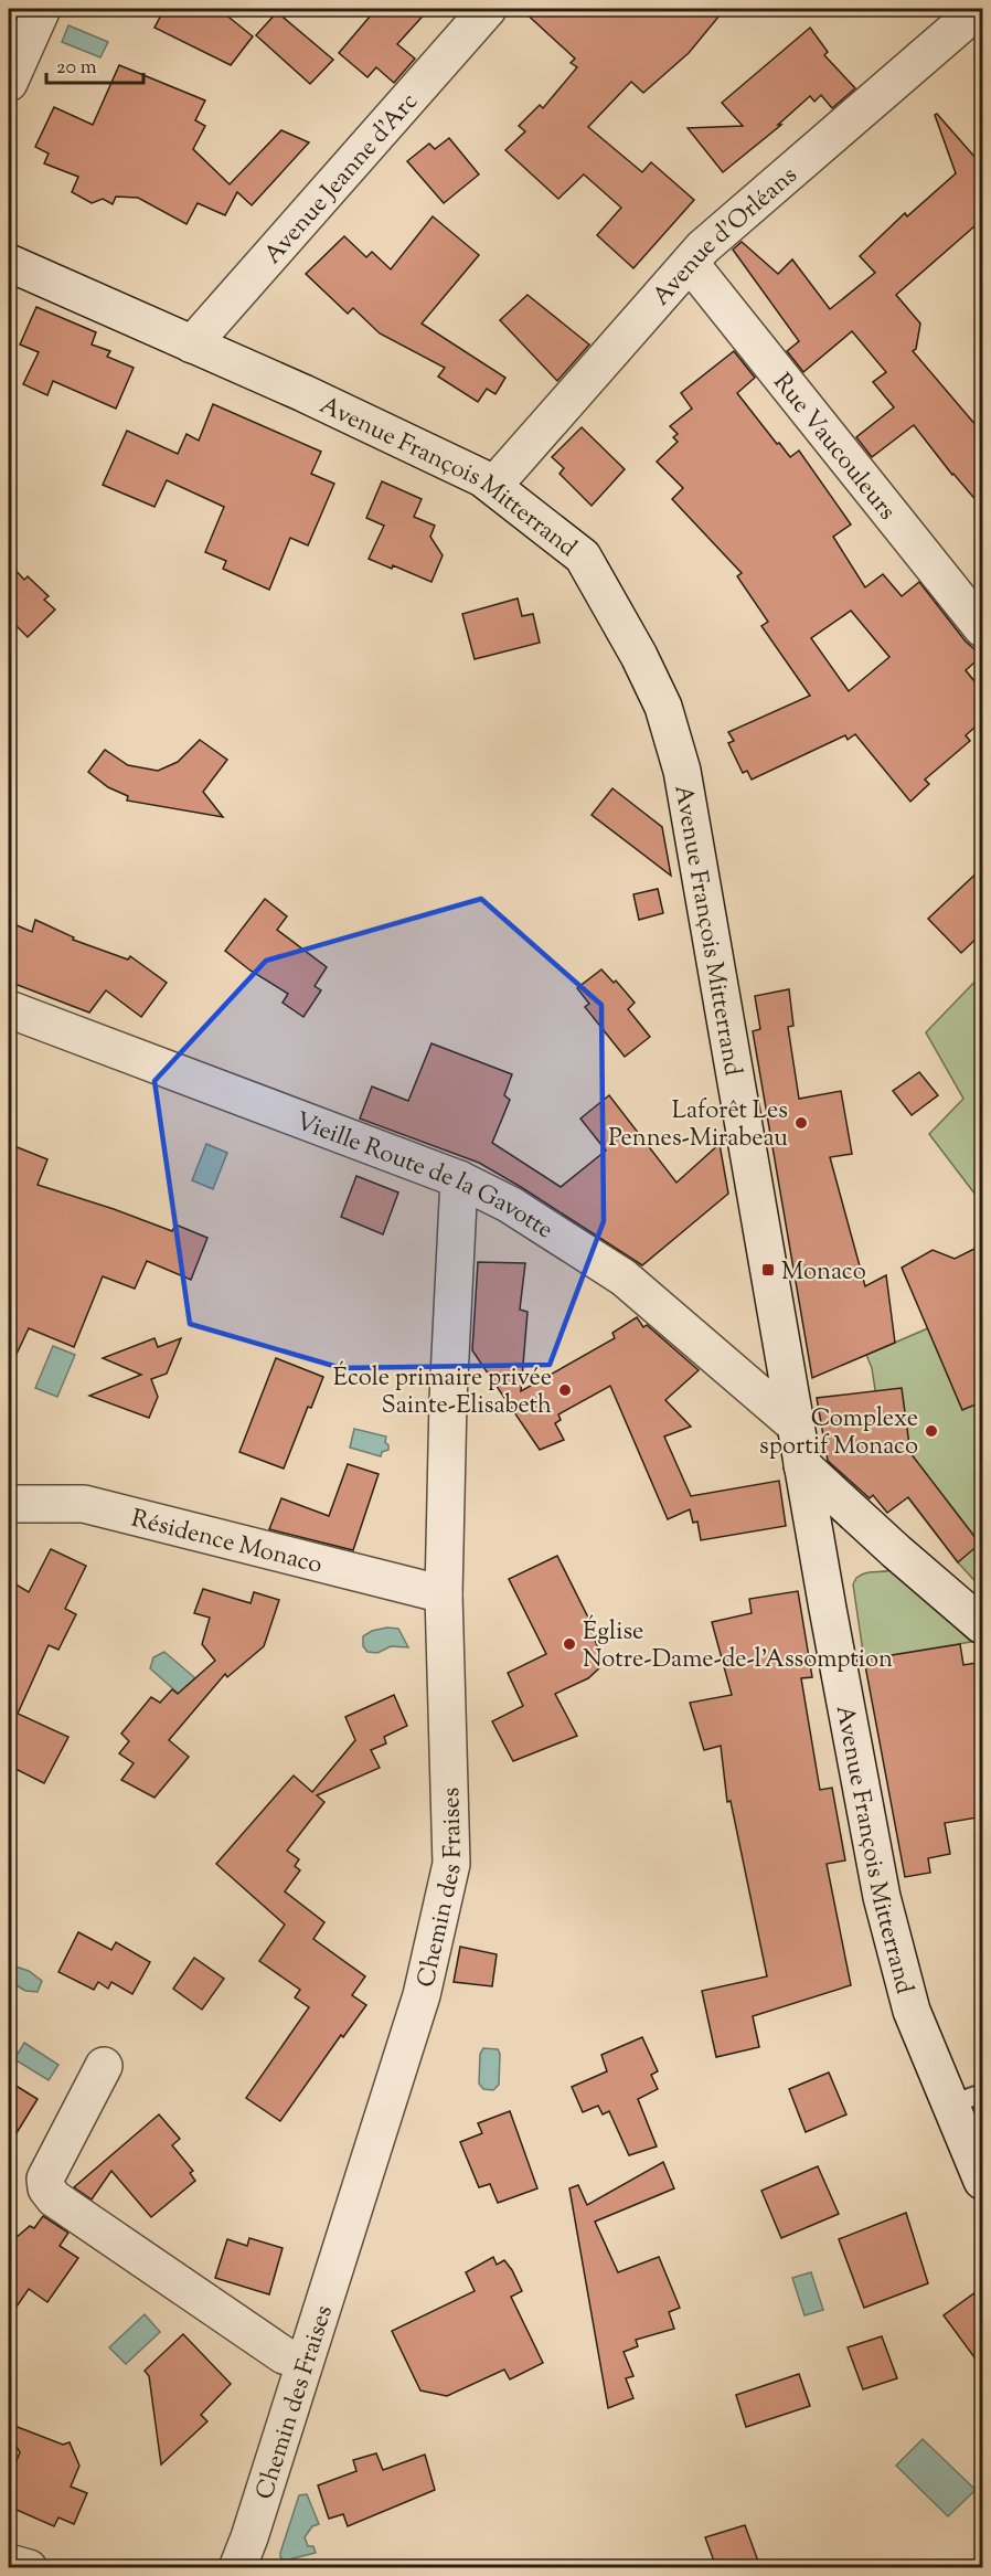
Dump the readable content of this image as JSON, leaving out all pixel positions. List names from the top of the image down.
{
  "streets": {
    "street": [
      "Avenue Jeanne d'Arc",
      "Avenue d'Orléans",
      "Rue Vaucouleurs",
      "Avenue François Mitterrand",
      "Vieille Route de la Gavotte",
      "Résidence Monaco",
      "Chemin des Fraises"
    ]
  },
  "crossings": [
    ["Avenue Jeanne d'Arc", "Avenue François Mitterrand"],
    ["Avenue d'Orléans", "Rue Vaucouleurs"],
    ["Avenue d'Orléans", "Avenue François Mitterrand"],
    ["Avenue François Mitterrand", "Vieille Route de la Gavotte"],
    ["Vieille Route de la Gavotte", "Chemin des Fraises"],
    ["Résidence Monaco", "Chemin des Fraises"]
  ],
  "places": {
    "other": [
      "Laforêt Les Pennes-Mirabeau",
      "École primaire privée Sainte-Elisabeth",
      "Complexe sportif Monaco",
      "Église Notre-Dame-de-l'Assomption"
    ],
    "transit": ["Monaco"]
  },
  "scale_bar": "20 m"
}
